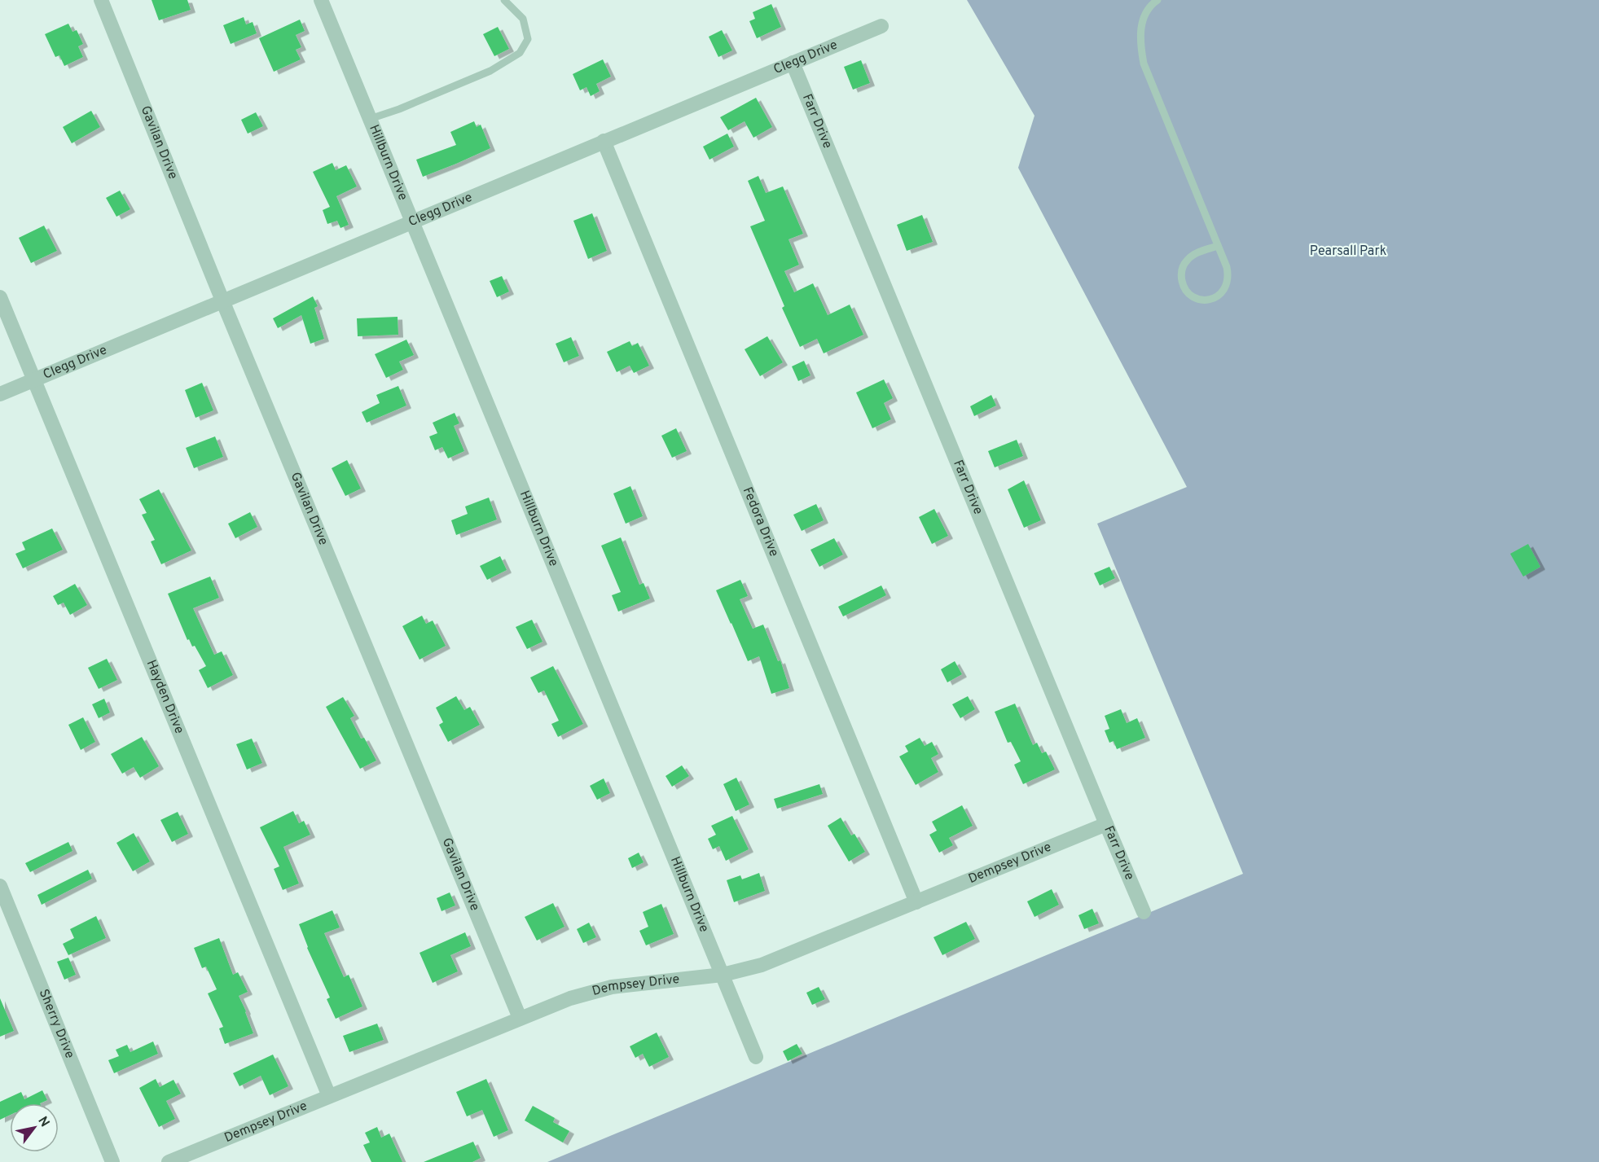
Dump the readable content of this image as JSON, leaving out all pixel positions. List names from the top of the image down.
{
  "streets": {
    "street": [
      "Clegg Drive",
      "Farr Drive",
      "Gavilan Drive",
      "Hillburn Drive",
      "Fedora Drive",
      "Hayden Drive",
      "Dempsey Drive",
      "Sherry Drive"
    ]
  },
  "crossings": [
    ["Clegg Drive", "Farr Drive"],
    ["Clegg Drive", "Gavilan Drive"],
    ["Clegg Drive", "Hillburn Drive"],
    ["Clegg Drive", "Fedora Drive"],
    ["Clegg Drive", "Hayden Drive"],
    ["Farr Drive", "Dempsey Drive"],
    ["Gavilan Drive", "Dempsey Drive"],
    ["Hillburn Drive", "Dempsey Drive"],
    ["Fedora Drive", "Dempsey Drive"],
    ["Hayden Drive", "Dempsey Drive"]
  ],
  "parks": ["Pearsall Park"],
  "north": "top right"
}
